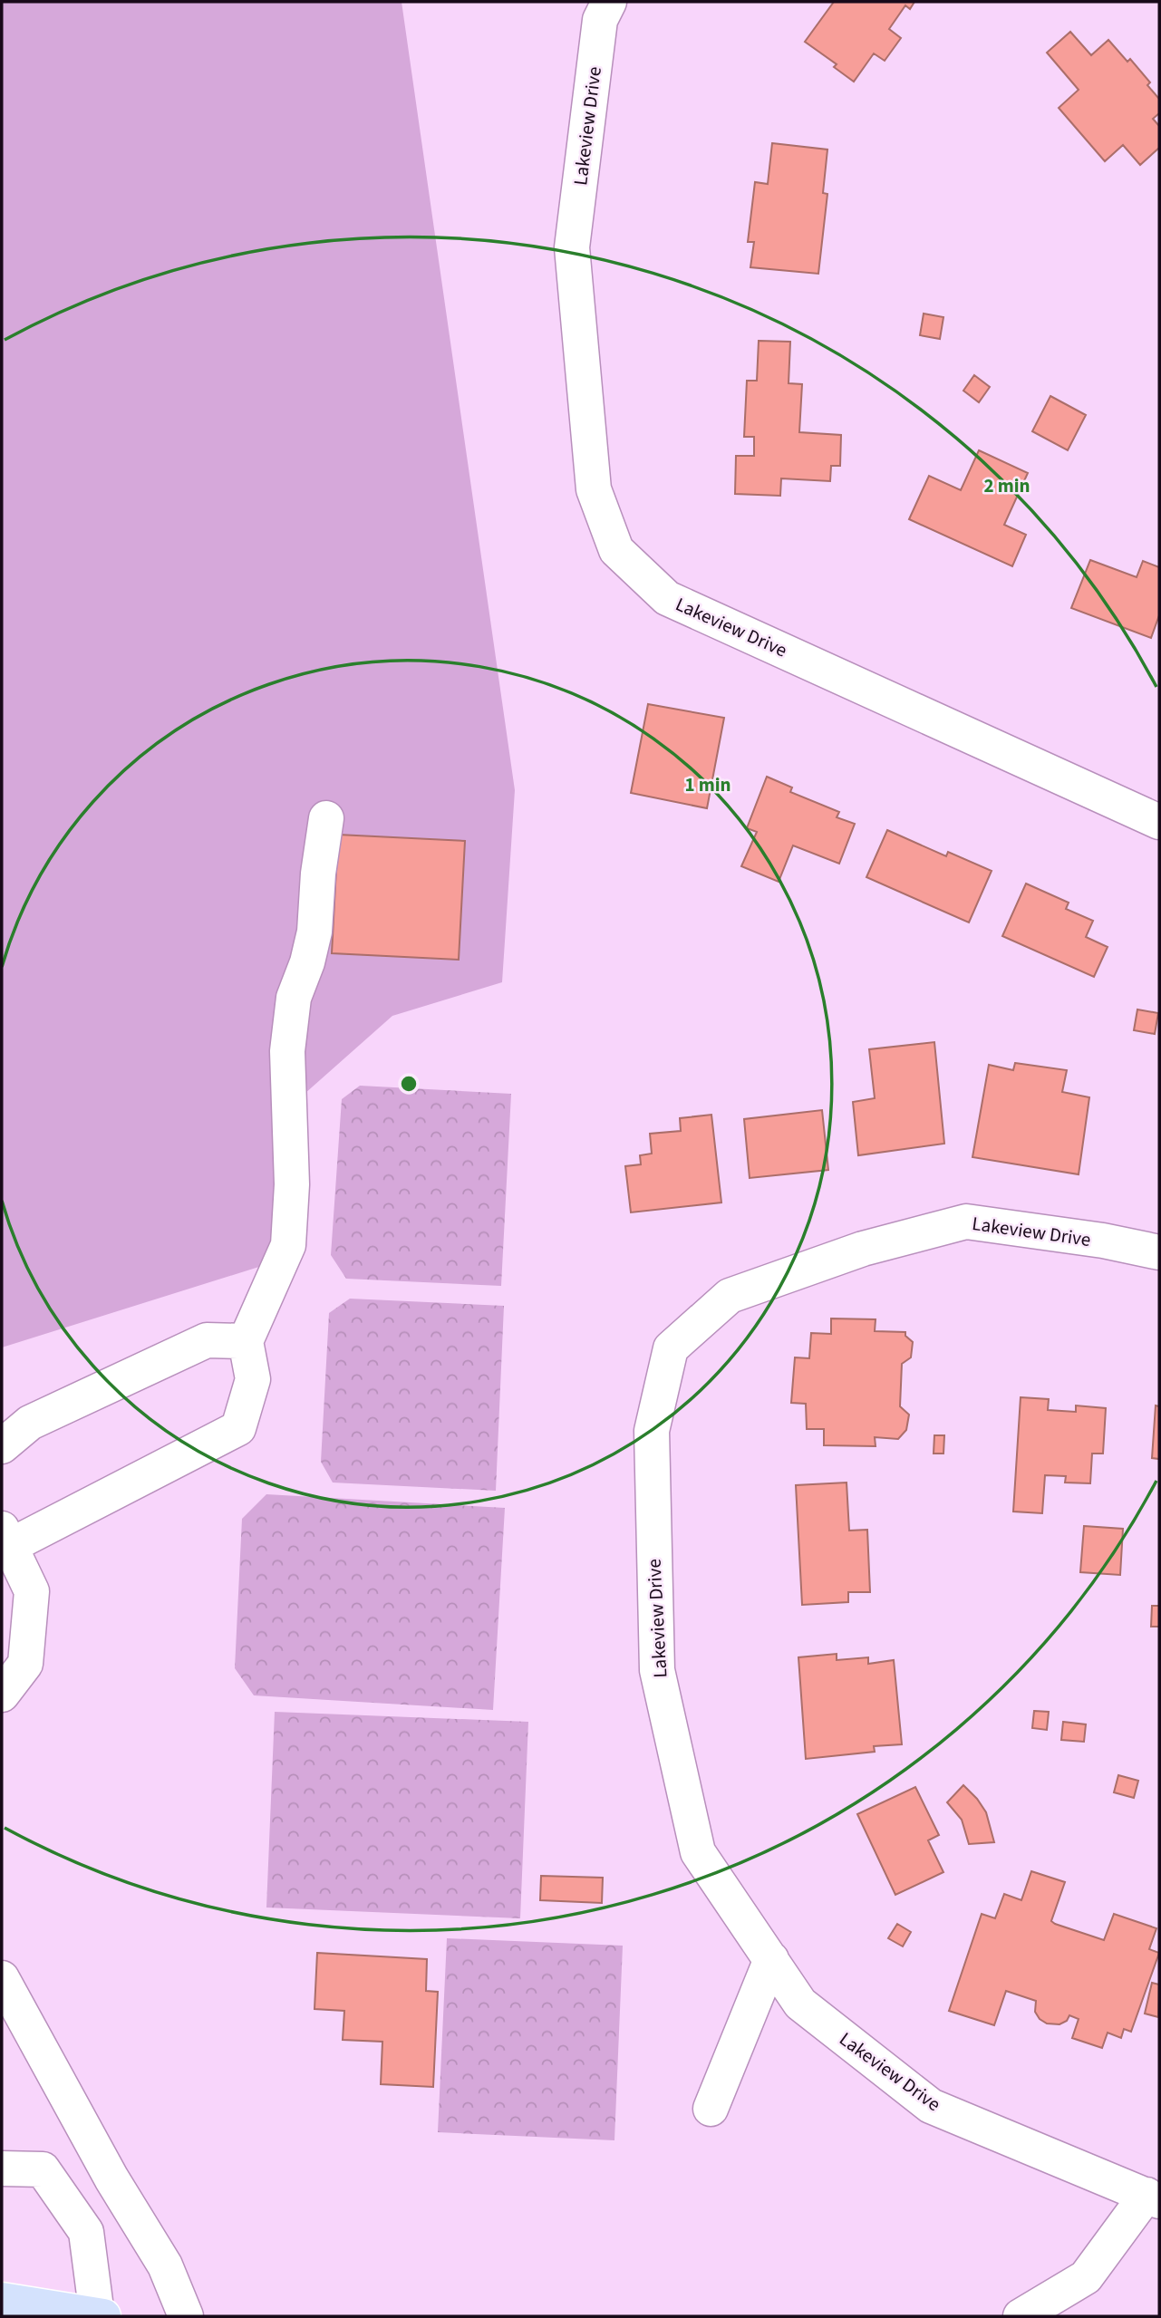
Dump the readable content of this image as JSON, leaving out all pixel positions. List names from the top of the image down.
{
  "streets": {
    "street": ["Lakeview Drive"]
  },
  "rings": ["2 min", "1 min"]
}
